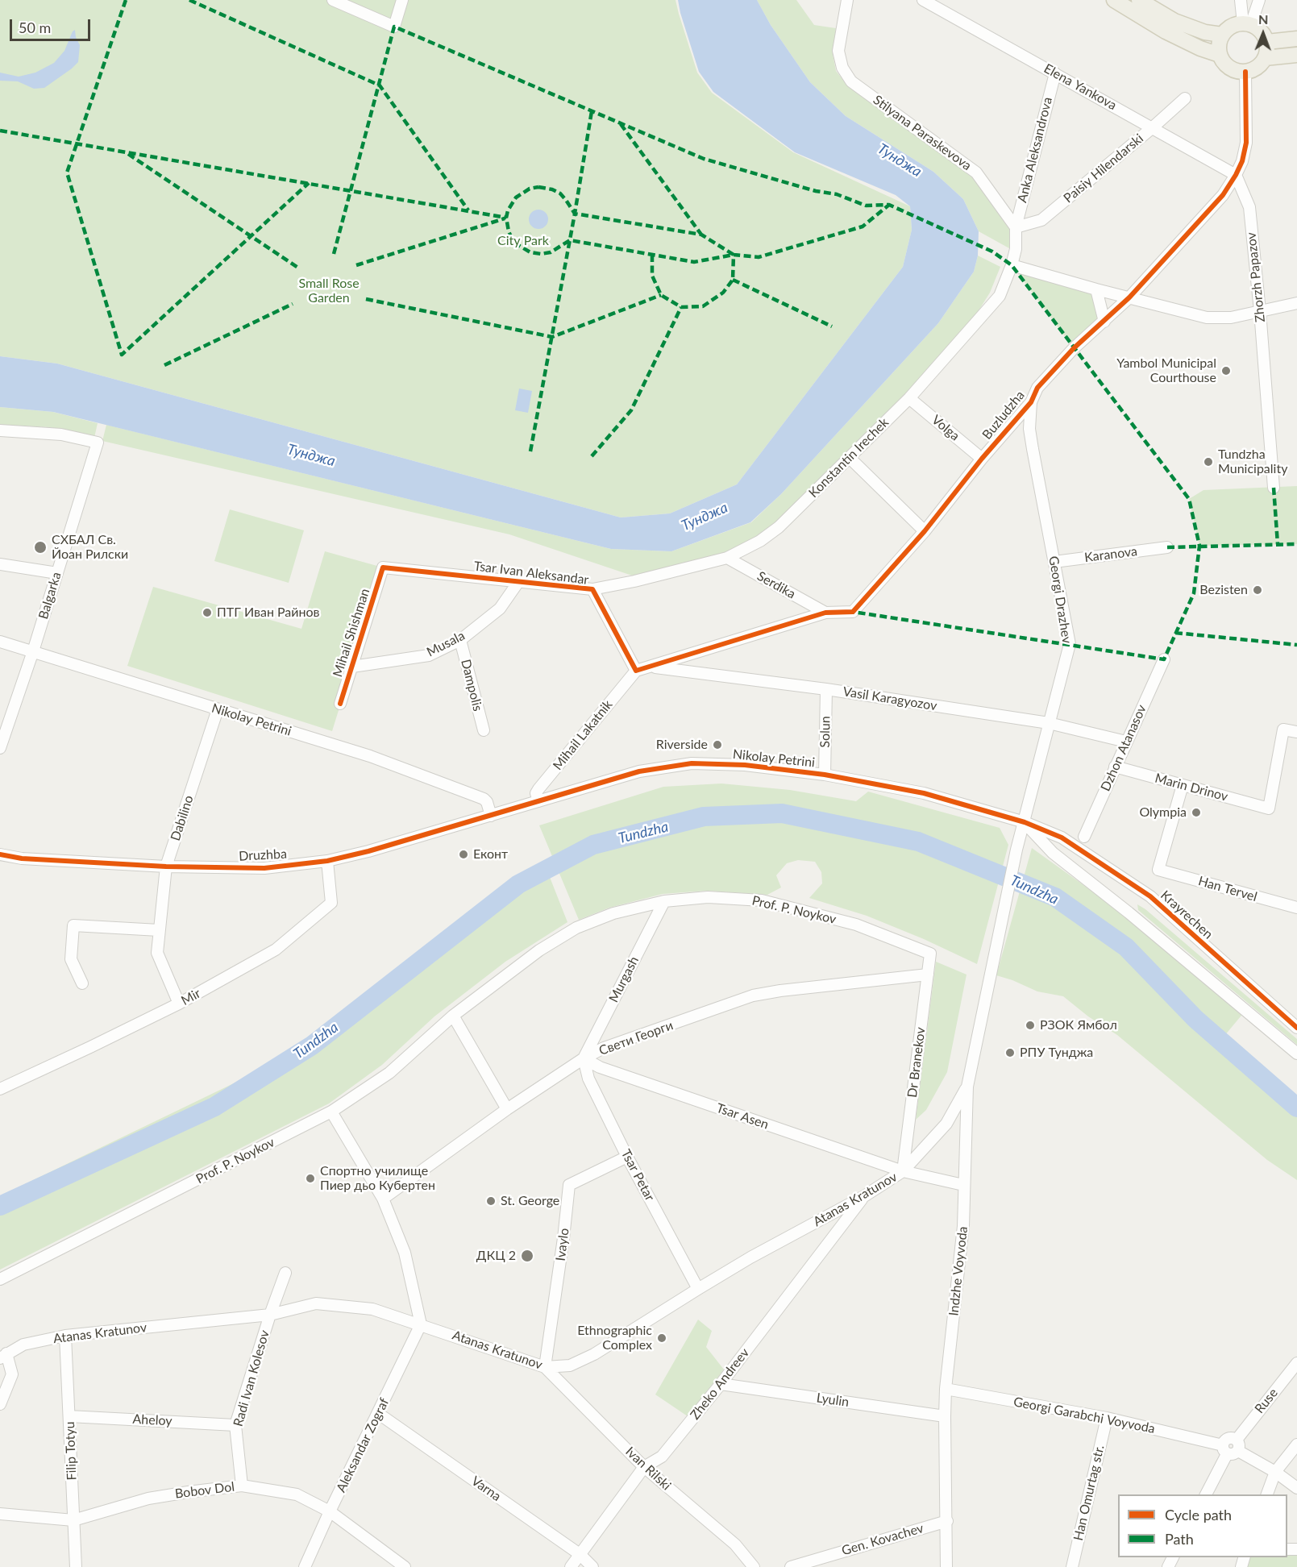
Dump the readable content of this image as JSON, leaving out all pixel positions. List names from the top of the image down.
{
  "streets": {
    "street": [
      "Elena Yankova",
      "Stilyana Paraskevova",
      "Anka Aleksandrova",
      "Paisiy Hilendarski",
      "Zhorzh Papazov",
      "Buzludzha",
      "Volga",
      "Konstantin Irechek",
      "Karanova",
      "Tsar Ivan Aleksandar",
      "Serdika",
      "Balgarka",
      "Georgi Drazhev",
      "Mihail Shishman",
      "Musala",
      "Dampolis",
      "Vasil Karagyozov",
      "Nikolay Petrini",
      "Solun",
      "Mihail Lakatnik",
      "Dzhon Atanasov",
      "Marin Drinov",
      "Dabilino",
      "Druzhba",
      "Han Tervel",
      "Prof. P. Noykov",
      "Krayrechen",
      "Murgash",
      "Mir",
      "Свети Георги",
      "Dr Branekov",
      "Tsar Asen",
      "Tsar Petar",
      "Atanas Kratunov",
      "Ivaylo",
      "Indzhe Voyvoda",
      "Radi Ivan Kolesov",
      "Zheko Andreev",
      "Lyulin",
      "Ruse",
      "Georgi Garabchi Voyvoda",
      "Aheloy",
      "Aleksandar Zograf",
      "Filip Totyu",
      "Ivan Rilski",
      "Varna",
      "Bobov Dol",
      "Han Omurtag str.",
      "Gen. Kovachev"
    ]
  },
  "crossings": [
    ["Elena Yankova", "Anka Aleksandrova"],
    ["Elena Yankova", "Paisiy Hilendarski"],
    ["Elena Yankova", "Zhorzh Papazov"],
    ["Elena Yankova", "Buzludzha"],
    ["Stilyana Paraskevova", "Anka Aleksandrova"],
    ["Stilyana Paraskevova", "Paisiy Hilendarski"],
    ["Anka Aleksandrova", "Paisiy Hilendarski"],
    ["Zhorzh Papazov", "Buzludzha"],
    ["Buzludzha", "Volga"],
    ["Buzludzha", "Serdika"],
    ["Buzludzha", "Georgi Drazhev"],
    ["Volga", "Konstantin Irechek"],
    ["Konstantin Irechek", "Tsar Ivan Aleksandar"],
    ["Konstantin Irechek", "Serdika"],
    ["Karanova", "Georgi Drazhev"],
    ["Tsar Ivan Aleksandar", "Mihail Shishman"],
    ["Tsar Ivan Aleksandar", "Musala"],
    ["Tsar Ivan Aleksandar", "Mihail Lakatnik"],
    ["Balgarka", "Nikolay Petrini"],
    ["Georgi Drazhev", "Vasil Karagyozov"],
    ["Georgi Drazhev", "Nikolay Petrini"],
    ["Georgi Drazhev", "Krayrechen"],
    ["Georgi Drazhev", "Indzhe Voyvoda"],
    ["Mihail Shishman", "Musala"],
    ["Musala", "Dampolis"],
    ["Vasil Karagyozov", "Solun"],
    ["Vasil Karagyozov", "Dzhon Atanasov"],
    ["Nikolay Petrini", "Solun"],
    ["Nikolay Petrini", "Mihail Lakatnik"],
    ["Nikolay Petrini", "Dabilino"],
    ["Nikolay Petrini", "Druzhba"],
    ["Nikolay Petrini", "Krayrechen"],
    ["Dzhon Atanasov", "Marin Drinov"],
    ["Marin Drinov", "Han Tervel"],
    ["Dabilino", "Druzhba"],
    ["Dabilino", "Mir"],
    ["Druzhba", "Mir"],
    ["Prof. P. Noykov", "Murgash"],
    ["Prof. P. Noykov", "Dr Branekov"],
    ["Murgash", "Свети Георги"],
    ["Murgash", "Tsar Asen"],
    ["Murgash", "Tsar Petar"],
    ["Свети Георги", "Dr Branekov"],
    ["Свети Георги", "Tsar Asen"],
    ["Свети Георги", "Tsar Petar"],
    ["Dr Branekov", "Tsar Asen"],
    ["Dr Branekov", "Atanas Kratunov"],
    ["Tsar Asen", "Tsar Petar"],
    ["Tsar Asen", "Atanas Kratunov"],
    ["Tsar Asen", "Indzhe Voyvoda"],
    ["Tsar Petar", "Atanas Kratunov"],
    ["Tsar Petar", "Ivaylo"],
    ["Atanas Kratunov", "Ivaylo"],
    ["Atanas Kratunov", "Indzhe Voyvoda"],
    ["Atanas Kratunov", "Radi Ivan Kolesov"],
    ["Atanas Kratunov", "Zheko Andreev"],
    ["Atanas Kratunov", "Aleksandar Zograf"],
    ["Atanas Kratunov", "Filip Totyu"],
    ["Atanas Kratunov", "Ivan Rilski"],
    ["Ivaylo", "Ivan Rilski"],
    ["Indzhe Voyvoda", "Lyulin"],
    ["Indzhe Voyvoda", "Georgi Garabchi Voyvoda"],
    ["Indzhe Voyvoda", "Gen. Kovachev"],
    ["Radi Ivan Kolesov", "Aheloy"],
    ["Radi Ivan Kolesov", "Bobov Dol"],
    ["Zheko Andreev", "Lyulin"],
    ["Zheko Andreev", "Ivan Rilski"],
    ["Zheko Andreev", "Varna"],
    ["Georgi Garabchi Voyvoda", "Han Omurtag str."],
    ["Aheloy", "Filip Totyu"],
    ["Aleksandar Zograf", "Varna"],
    ["Aleksandar Zograf", "Bobov Dol"],
    ["Filip Totyu", "Bobov Dol"]
  ],
  "water": ["Тунджа", "Tundzha"],
  "parks": ["City Park", "Small Rose Garden"],
  "places": [
    "Yambol Municipal Courthouse",
    "Tundzha Municipality",
    "СХБАЛ Св. Йоан Рилски",
    "Bezisten",
    "ПТГ Иван Райнов",
    "Riverside",
    "Olympia",
    "Еконт",
    "РЗОК Ямбол",
    "РПУ Тунджа",
    "Спортно училище Пиер дьо Кубертен",
    "St. George",
    "ДКЦ 2",
    "Ethnographic Complex"
  ],
  "legend": ["Cycle path", "Path"],
  "scale_bar": "50 m",
  "north": "top"
}
